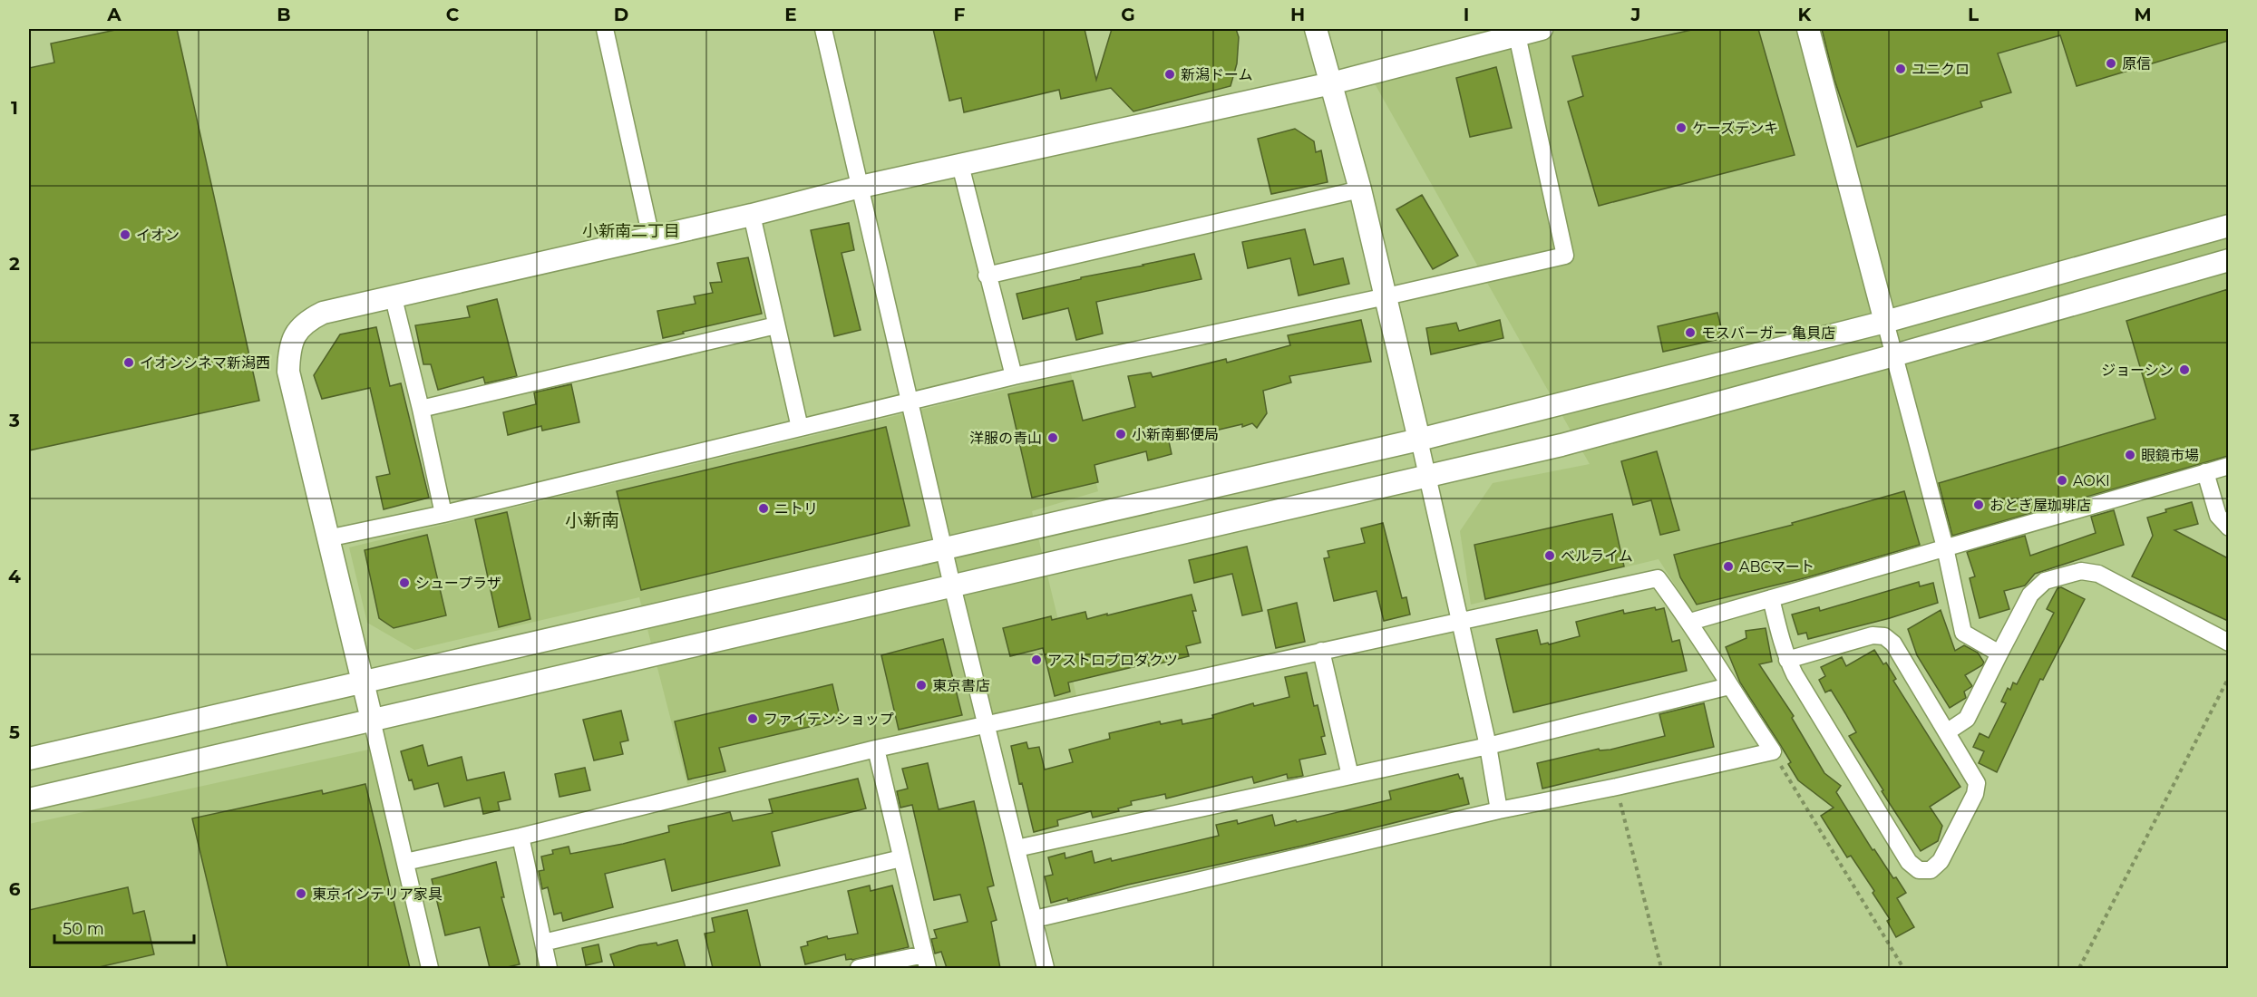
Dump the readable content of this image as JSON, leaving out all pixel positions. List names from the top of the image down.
{
  "districts": ["小新南二丁目", "小新南"],
  "places": [
    "原信",
    "ユニクロ",
    "新潟ドーム",
    "ケーズデンキ",
    "イオン",
    "モスバーガー 亀貝店",
    "イオンシネマ新潟西",
    "ジョーシン",
    "小新南郵便局",
    "洋服の青山",
    "眼鏡市場",
    "AOKI",
    "おとぎ屋珈琲店",
    "ニトリ",
    "ベルライム",
    "ABCマート",
    "シュープラザ",
    "アストロプロダクツ",
    "東京書店",
    "ファイテンショップ",
    "東京インテリア家具"
  ],
  "scale_bar": "50 m",
  "grid": {
    "columns": [
      "A",
      "B",
      "C",
      "D",
      "E",
      "F",
      "G",
      "H",
      "I",
      "J",
      "K",
      "L",
      "M"
    ],
    "rows": [
      "1",
      "2",
      "3",
      "4",
      "5",
      "6"
    ]
  }
}
